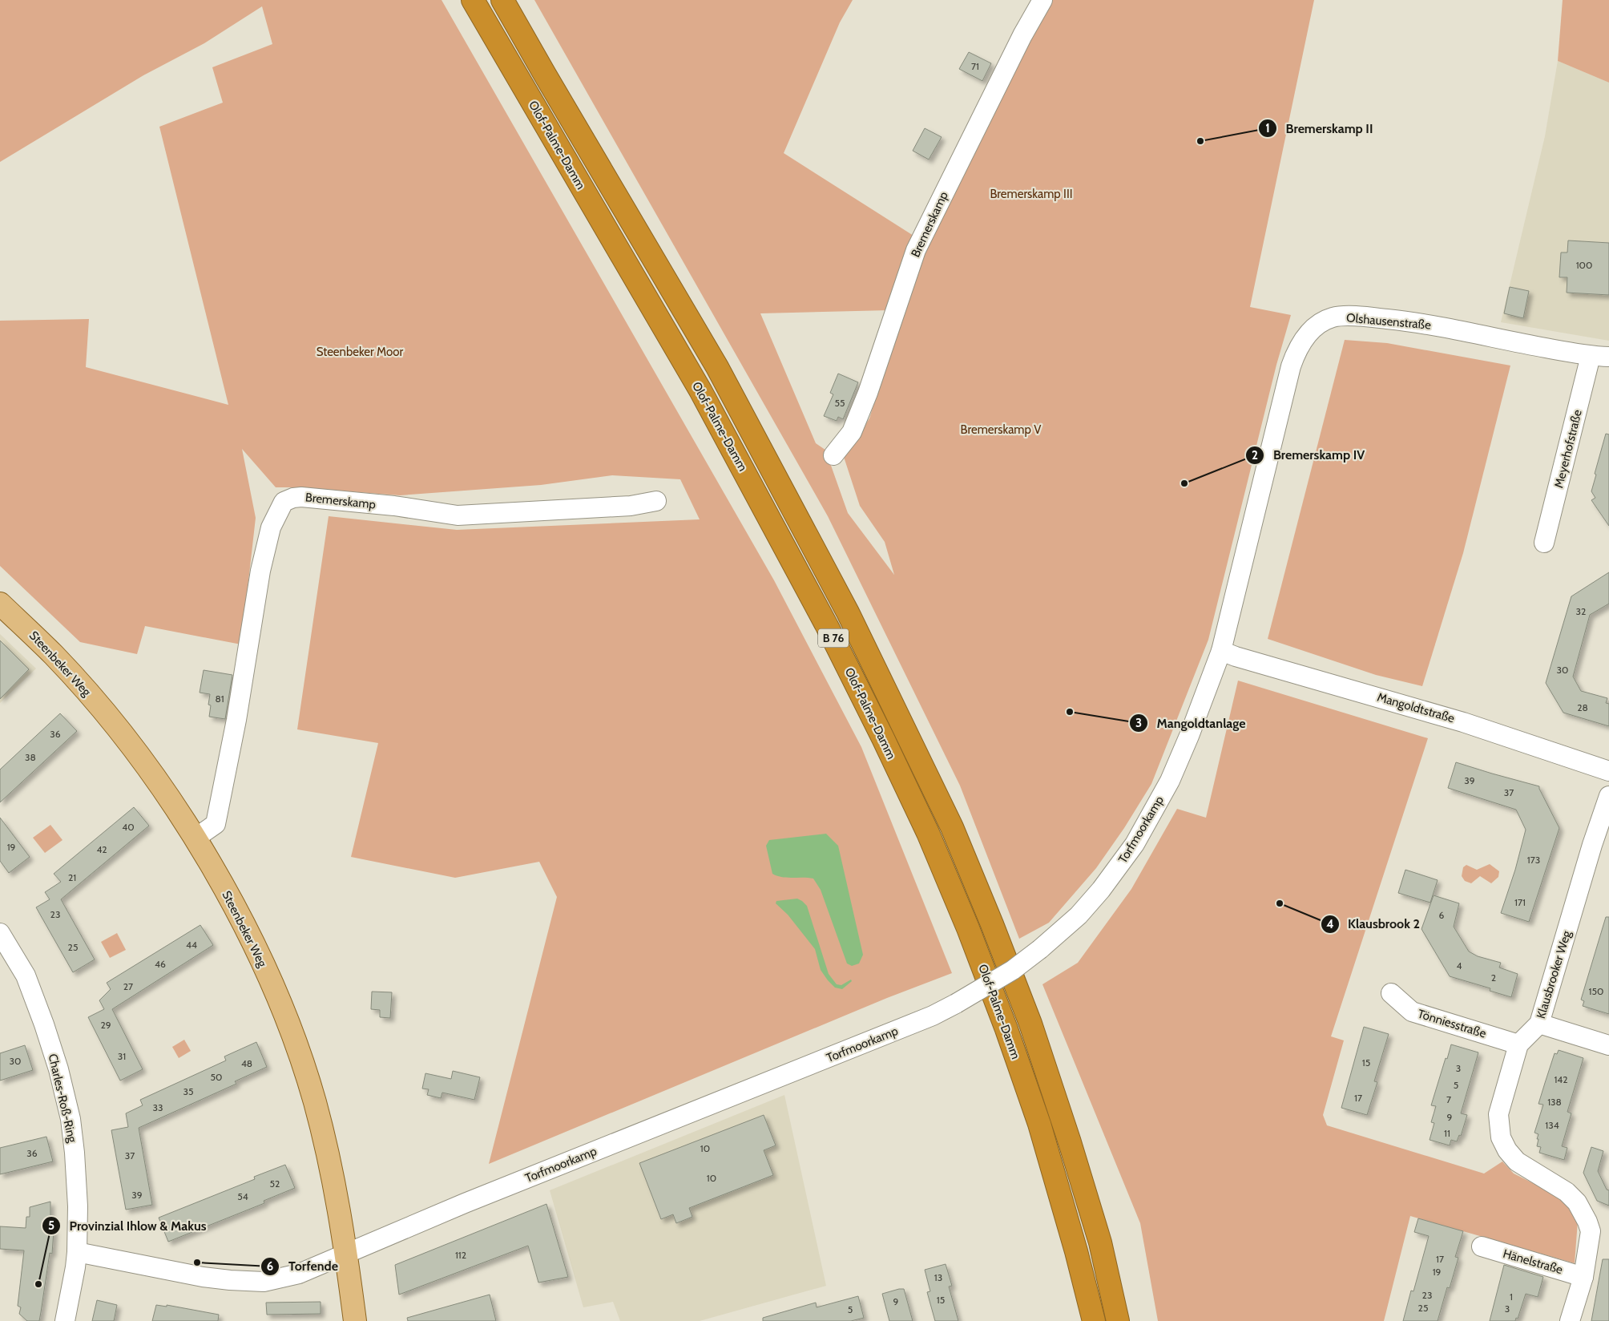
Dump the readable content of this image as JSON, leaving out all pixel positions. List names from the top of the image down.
{
  "streets": {
    "highway": ["Olof-Palme-Damm", "B 76"],
    "main road": ["Steenbeker Weg"],
    "street": [
      "Bremerskamp",
      "Olshausenstraße",
      "Meyerhofstraße",
      "Mangoldtstraße",
      "Torfmoorkamp",
      "Klausbrooker Weg",
      "Tönniesstraße",
      "Charles-Roß-Ring",
      "Hänelstraße"
    ]
  },
  "crossings": [
    ["Bremerskamp", "Steenbeker Weg"],
    ["Olshausenstraße", "Meyerhofstraße"],
    ["Olshausenstraße", "Mangoldtstraße"],
    ["Olshausenstraße", "Torfmoorkamp"],
    ["Steenbeker Weg", "Torfmoorkamp"],
    ["Mangoldtstraße", "Torfmoorkamp"],
    ["Torfmoorkamp", "Charles-Roß-Ring"],
    ["Klausbrooker Weg", "Tönniesstraße"],
    ["Klausbrooker Weg", "Hänelstraße"]
  ],
  "parks": ["Bremerskamp III", "Steenbeker Moor", "Bremerskamp V"],
  "places": [
    "Bremerskamp II",
    "Bremerskamp IV",
    "Mangoldtanlage",
    "Klausbrook 2",
    "Torfende",
    "Provinzial Ihlow & Makus"
  ],
  "house_numbers": [
    "71",
    "100",
    "55",
    "32",
    "30",
    "81",
    "28",
    "36",
    "38",
    "39",
    "37",
    "40",
    "19",
    "42",
    "173",
    "21",
    "171",
    "23",
    "6",
    "44",
    "25",
    "46",
    "4",
    "2",
    "27",
    "150",
    "29",
    "31",
    "30",
    "15",
    "48",
    "3",
    "50",
    "142",
    "5",
    "35",
    "17",
    "7",
    "138",
    "33",
    "9",
    "134",
    "11",
    "10",
    "36",
    "37",
    "10",
    "52",
    "39",
    "54",
    "112",
    "17",
    "19",
    "13",
    "23",
    "1",
    "15",
    "9",
    "25",
    "3",
    "5"
  ]
}
